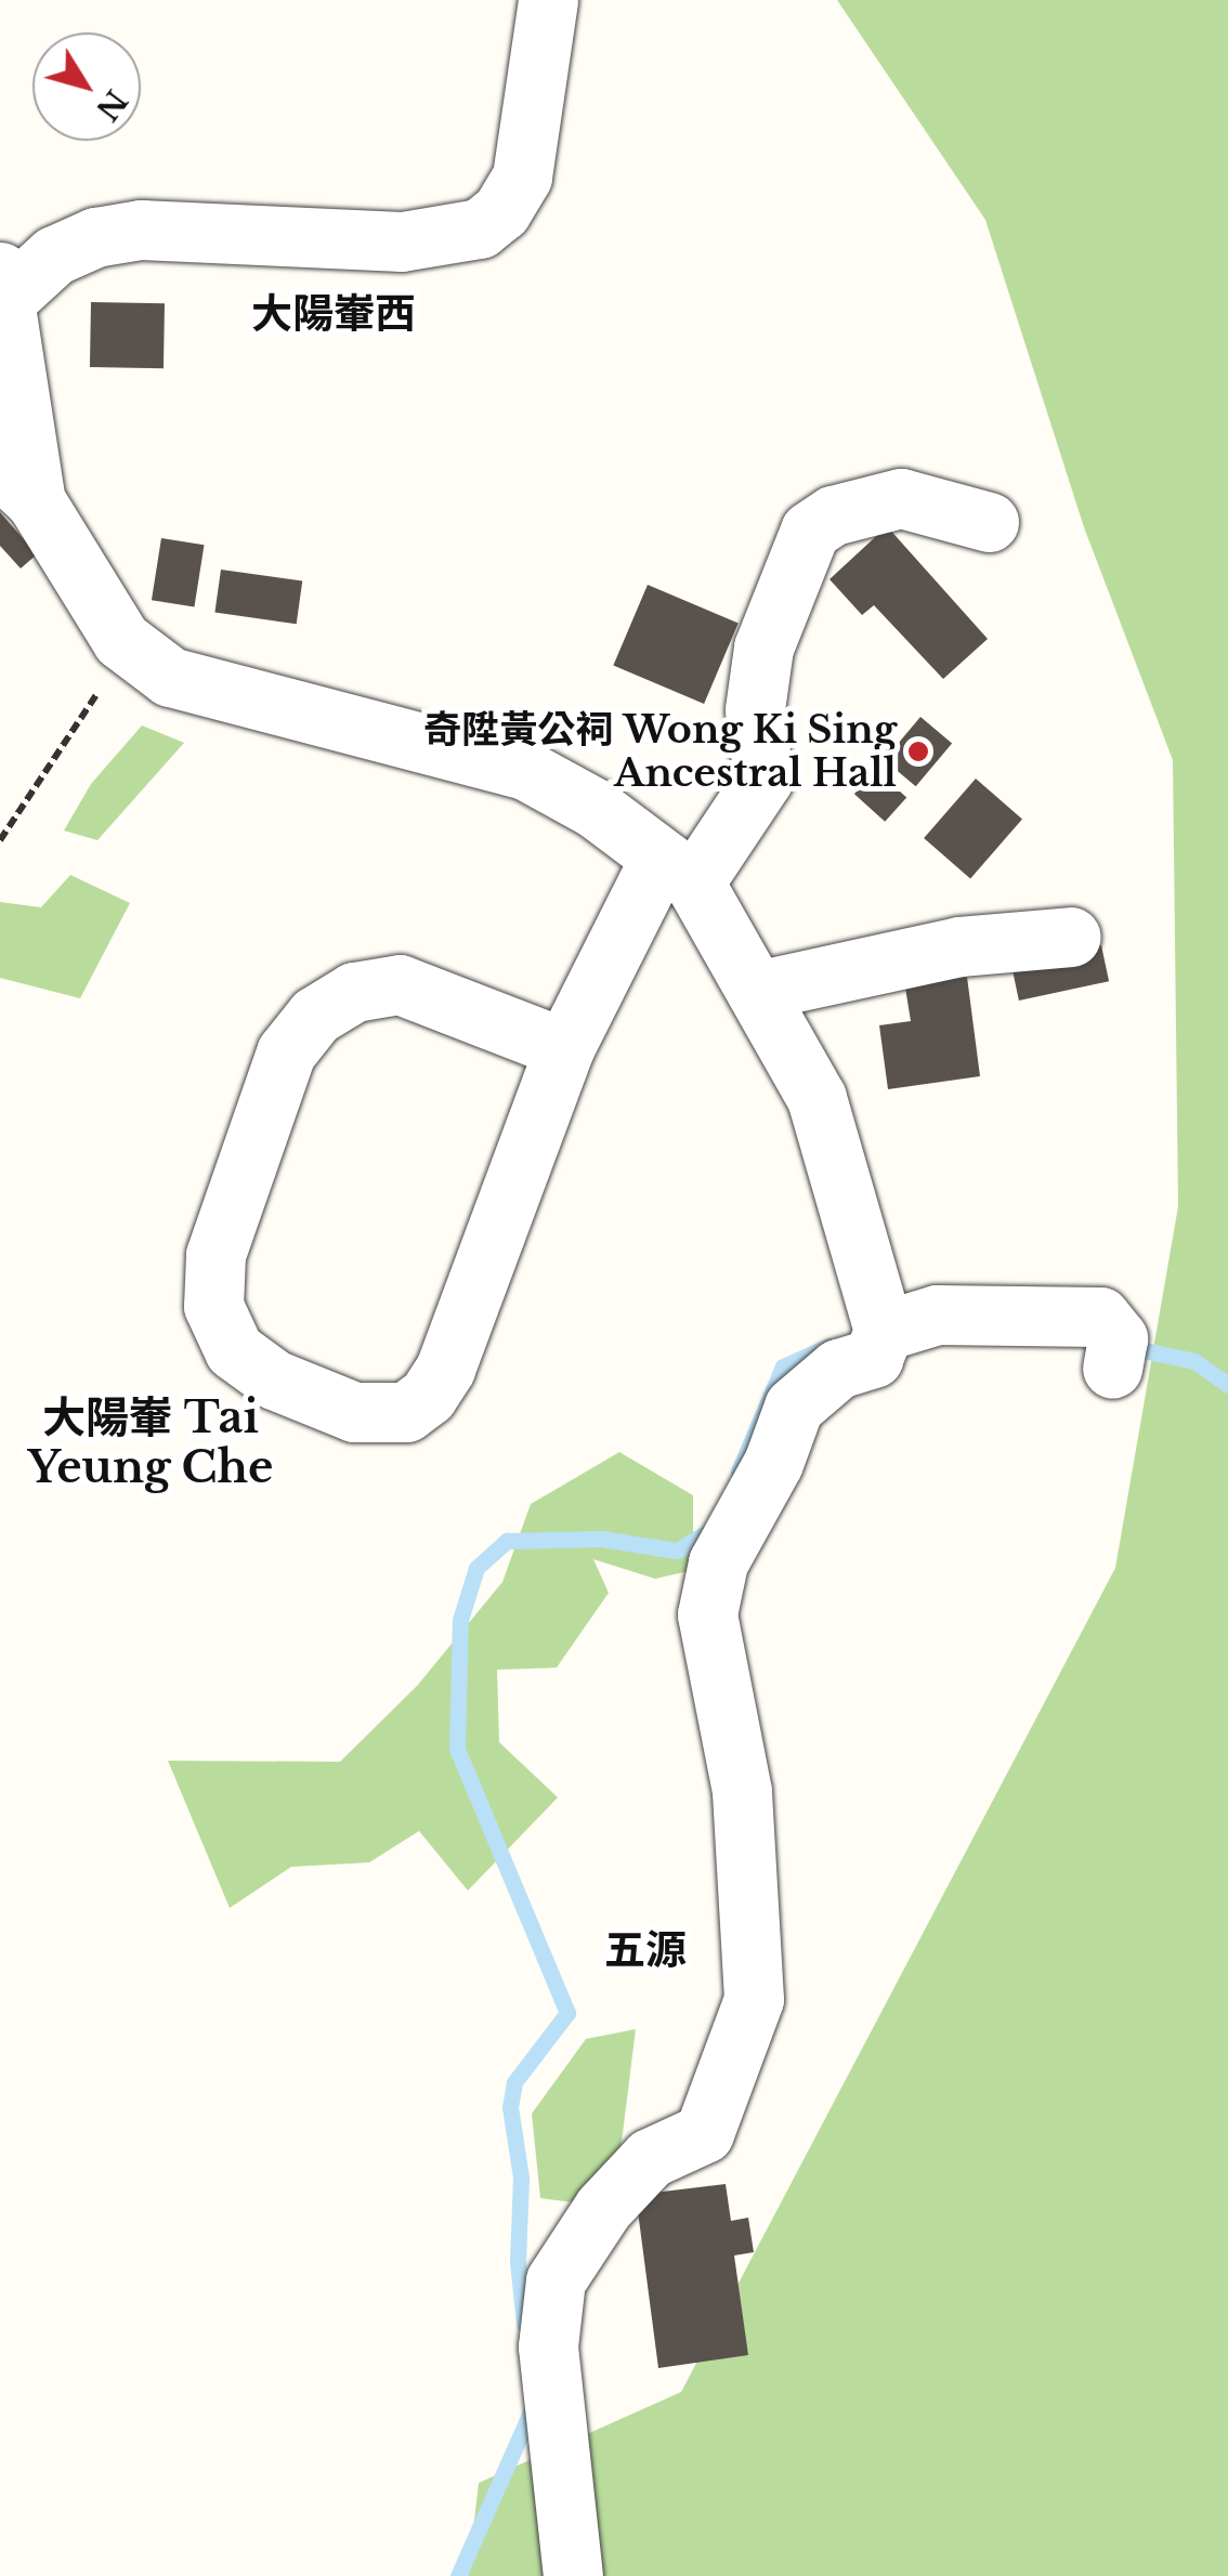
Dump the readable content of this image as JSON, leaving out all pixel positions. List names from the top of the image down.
{
  "districts": ["大陽輋西", "大陽輋 Tai Yeung Che", "五源"],
  "places": ["奇陞黃公祠 Wong Ki Sing Ancestral Hall"],
  "north": "bottom right"
}
